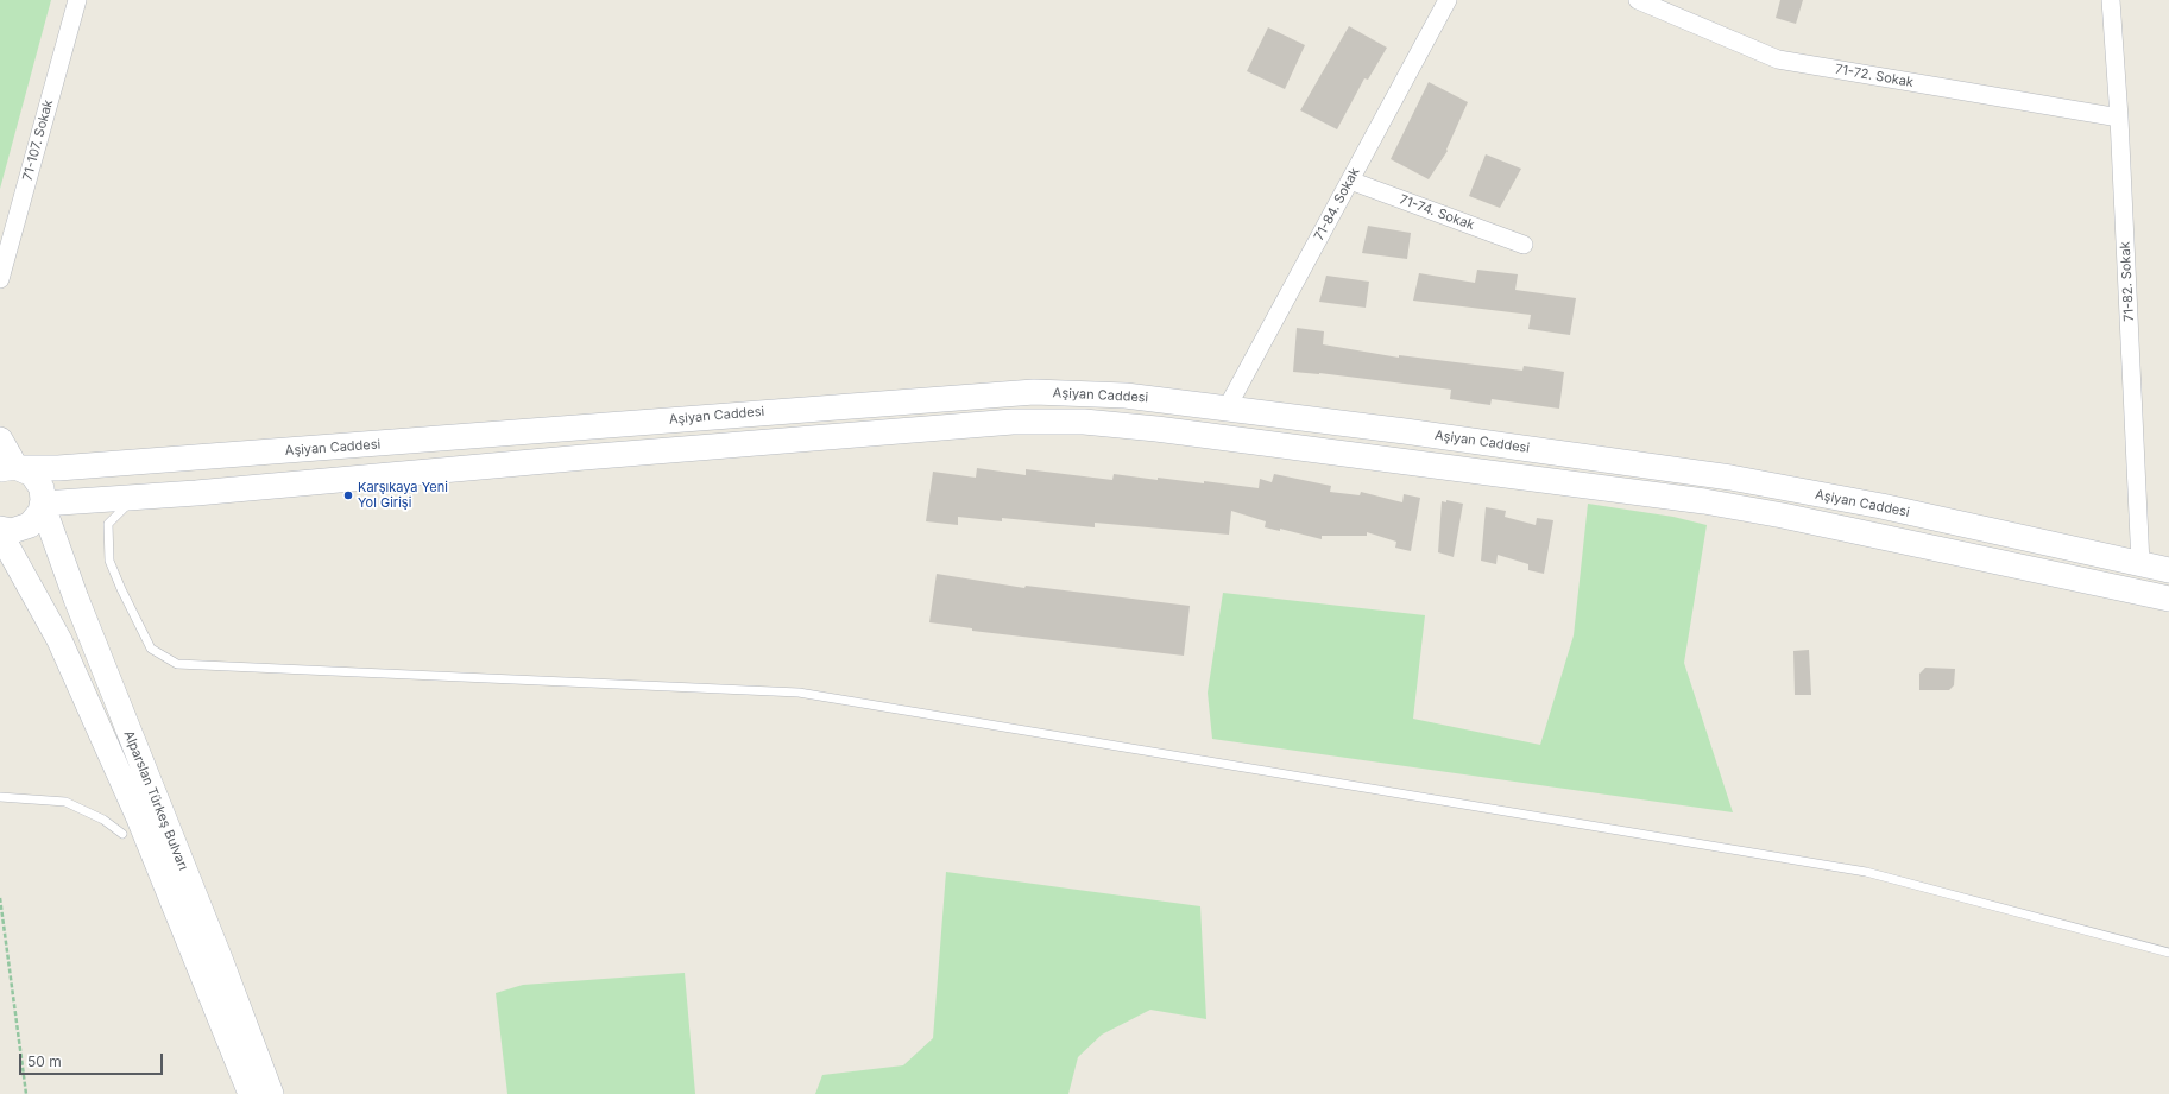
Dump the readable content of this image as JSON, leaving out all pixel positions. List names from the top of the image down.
{
  "streets": {
    "street": [
      "71-72. Sokak",
      "71-107. Sokak",
      "71-84. Sokak",
      "71-74. Sokak",
      "71-82. Sokak",
      "Aşiyan Caddesi",
      "Alparslan Türkeş Bulvarı"
    ]
  },
  "crossings": [
    ["71-72. Sokak", "71-82. Sokak"],
    ["71-84. Sokak", "71-74. Sokak"],
    ["71-84. Sokak", "Aşiyan Caddesi"],
    ["71-82. Sokak", "Aşiyan Caddesi"],
    ["Aşiyan Caddesi", "Alparslan Türkeş Bulvarı"]
  ],
  "places": ["Karşıkaya Yeni Yol Girişi"],
  "scale_bar": "50 m"
}
